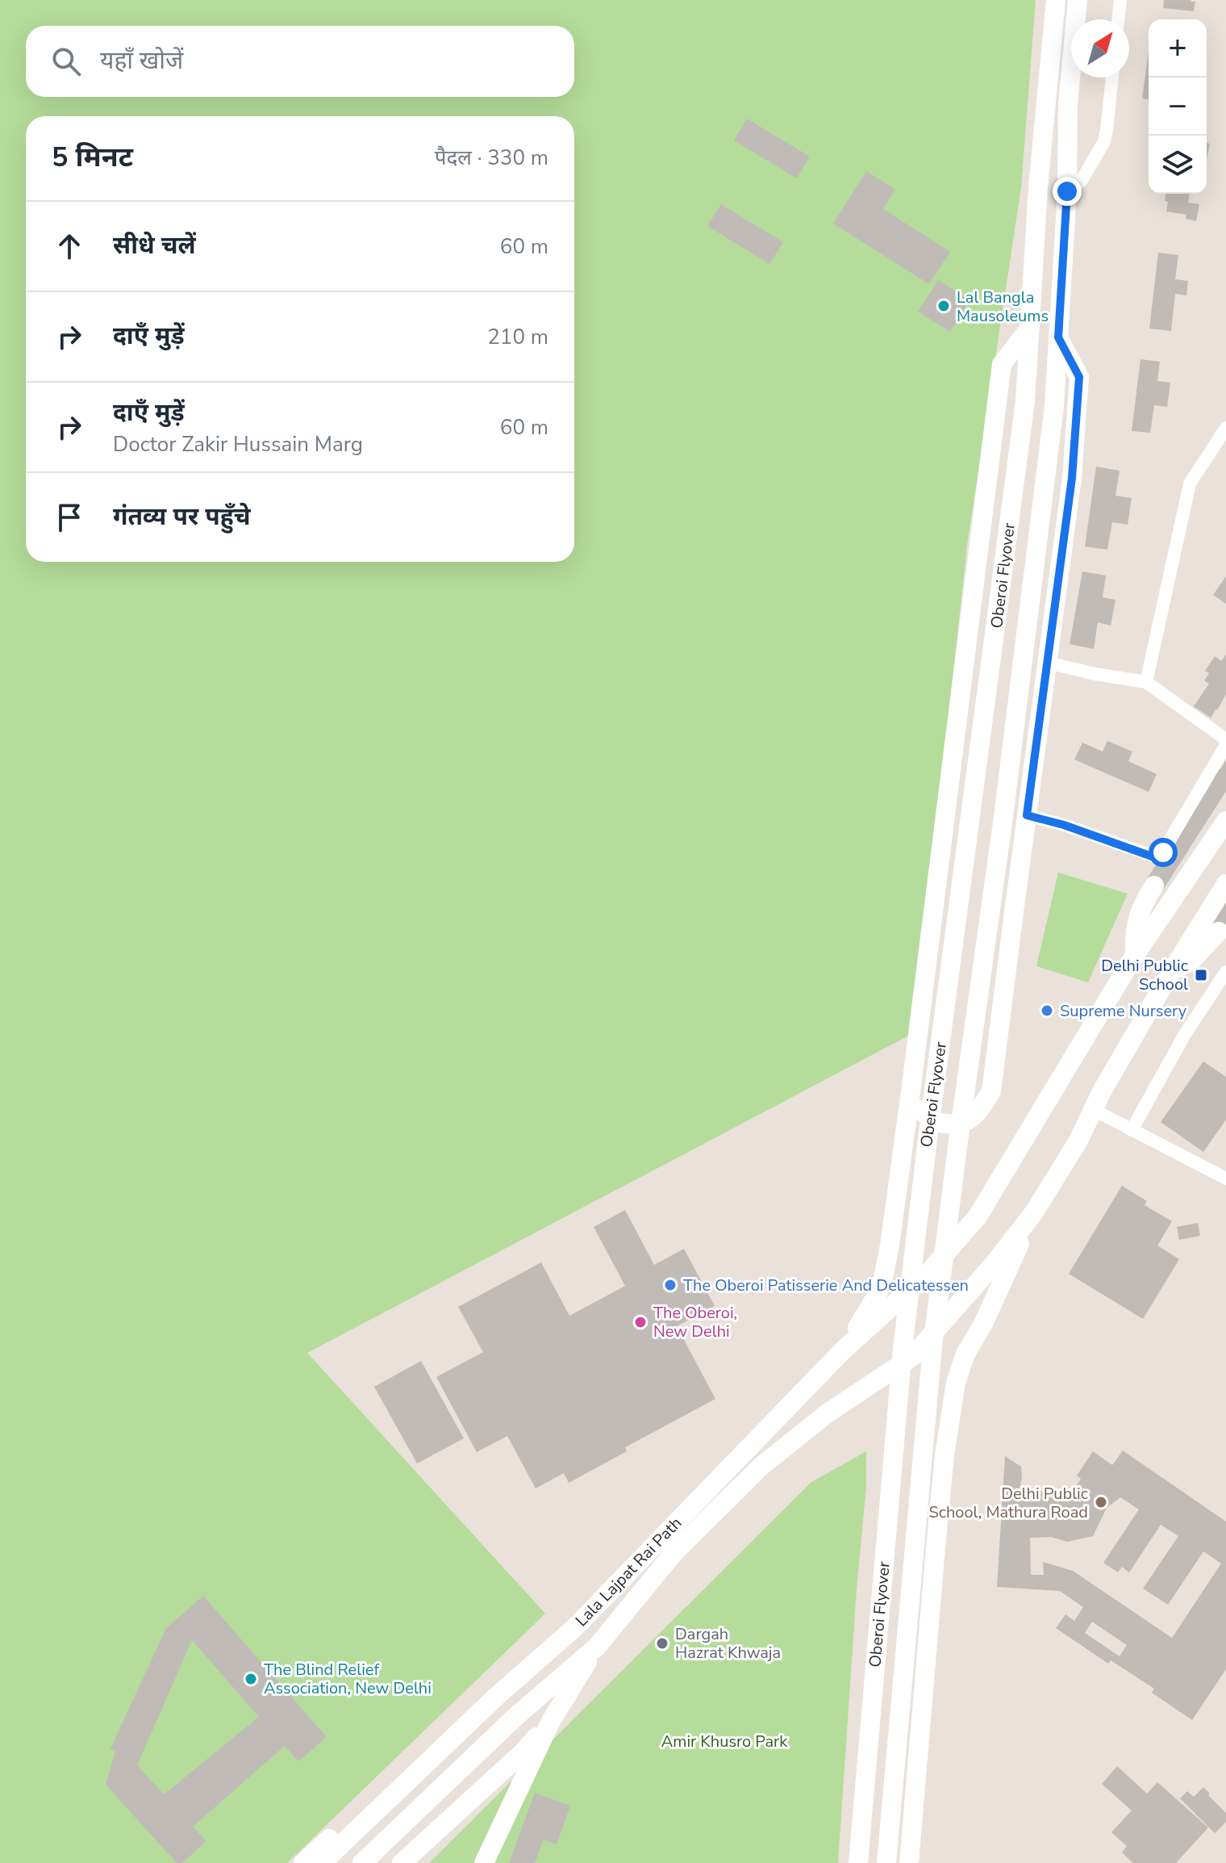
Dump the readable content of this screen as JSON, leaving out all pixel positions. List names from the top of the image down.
{
  "streets": {
    "main road": ["Oberoi Flyover", "Lala Lajpat Rai Path"]
  },
  "parks": ["Amir Khusro Park"],
  "places": {
    "other": [
      "Lal Bangla Mausoleums",
      "Supreme Nursery",
      "The Oberoi Patisserie And Delicatessen",
      "The Oberoi, New Delhi",
      "Delhi Public School, Mathura Road",
      "Dargah Hazrat Khwaja",
      "The Blind Relief Association, New Delhi"
    ],
    "transit": ["Delhi Public School"]
  },
  "north": "top right",
  "page": {
    "map_buttons": ["+", "−"],
    "search": "यहाँ खोजें",
    "heading": ["5 मिनट", "पैदल · 330 m"],
    "list": [
      ["सीधे चलें", "60 m"],
      ["दाएँ मुड़ें", "210 m"],
      ["दाएँ मुड़ें", "Doctor Zakir Hussain Marg", "60 m"],
      "गंतव्य पर पहुँचे"
    ]
  }
}
